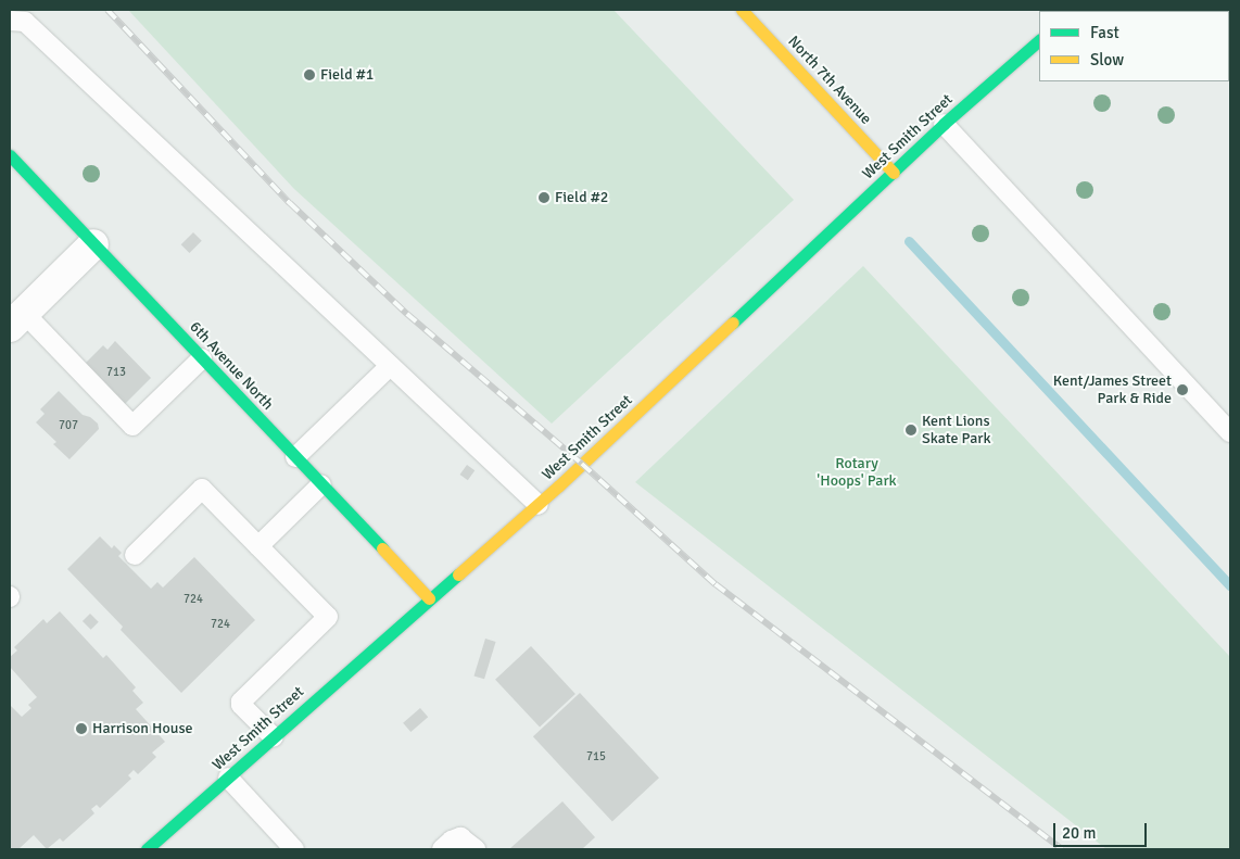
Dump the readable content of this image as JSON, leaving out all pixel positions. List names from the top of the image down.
{
  "streets": {
    "main road": ["North 7th Avenue", "West Smith Street", "6th Avenue North"]
  },
  "crossings": [
    ["North 7th Avenue", "West Smith Street"],
    ["West Smith Street", "6th Avenue North"]
  ],
  "parks": ["Rotary 'Hoops' Park"],
  "places": [
    "Field #1",
    "Field #2",
    "Kent/James Street Park & Ride",
    "Kent Lions Skate Park",
    "Harrison House"
  ],
  "house_numbers": [
    "713",
    "707",
    "724",
    "724",
    "715"
  ],
  "legend": ["Fast", "Slow"],
  "scale_bar": "20 m"
}
